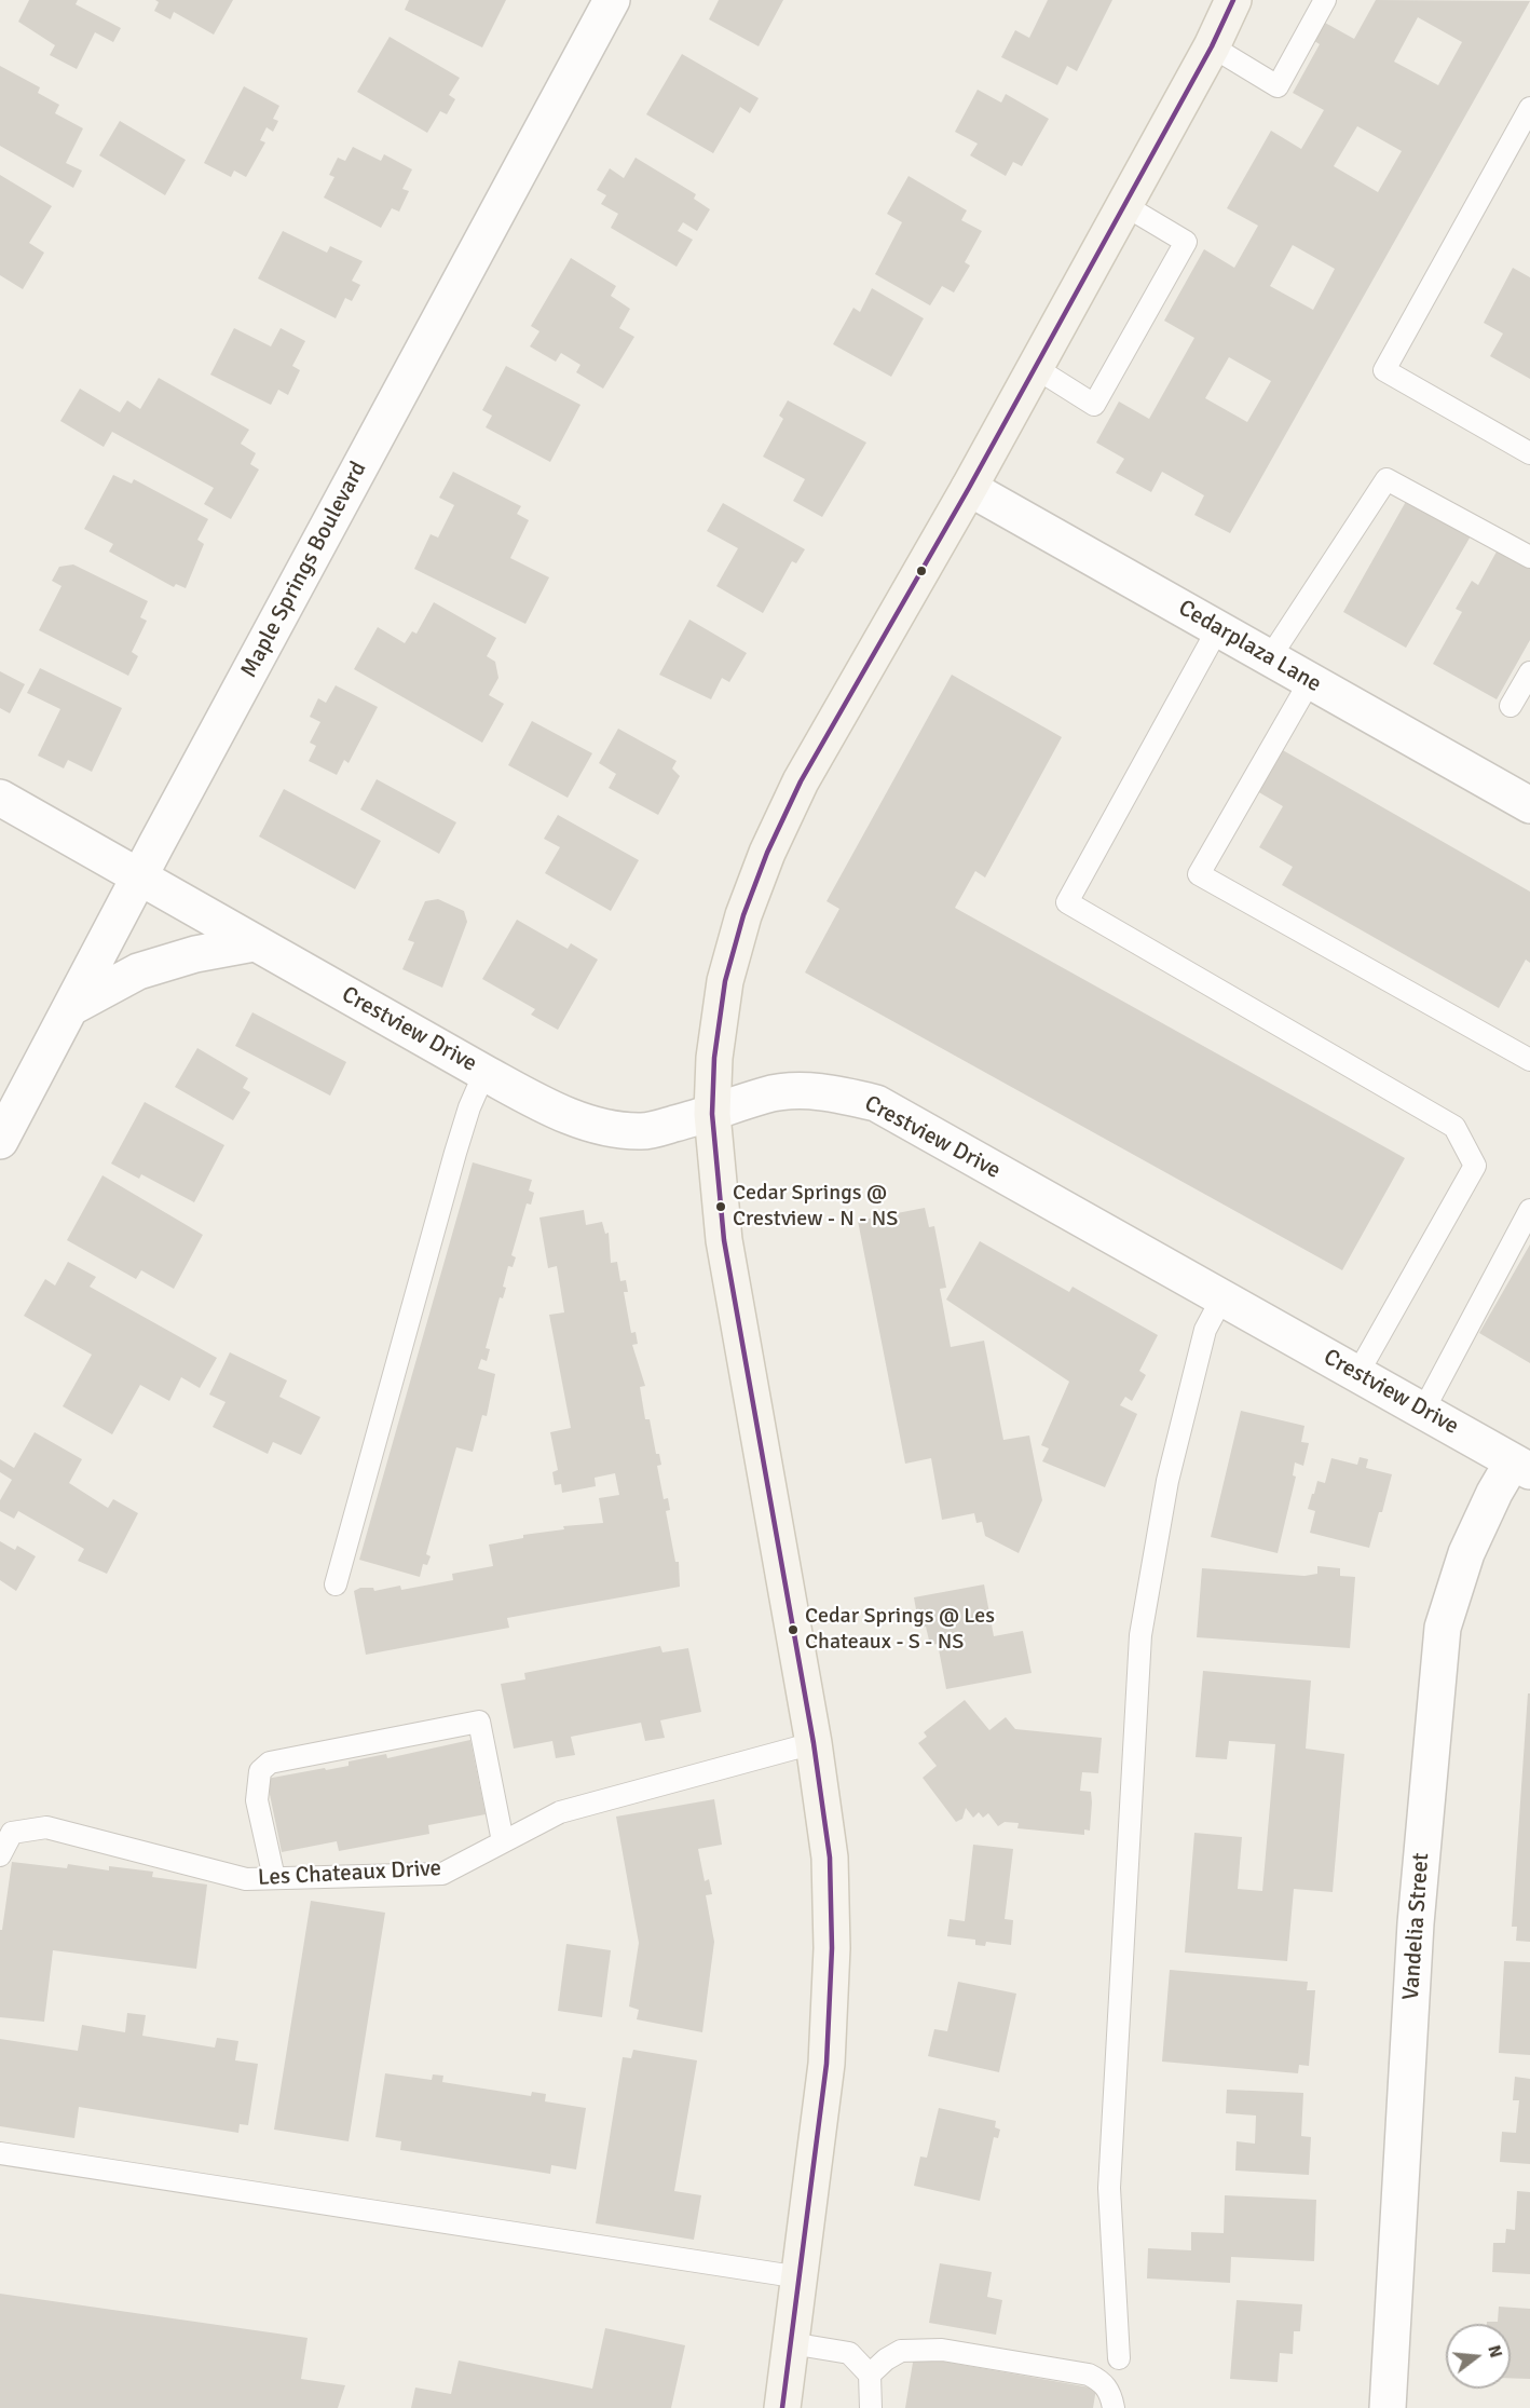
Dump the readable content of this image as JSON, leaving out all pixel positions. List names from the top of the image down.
{
  "streets": {
    "street": [
      "Maple Springs Boulevard",
      "Cedarplaza Lane",
      "Crestview Drive",
      "Vandelia Street"
    ],
    "lane": ["Les Chateaux Drive"]
  },
  "crossings": [
    ["Maple Springs Boulevard", "Crestview Drive"],
    ["Crestview Drive", "Vandelia Street"]
  ],
  "places": ["Cedar Springs @ Crestview - N - NS", "Cedar Springs @ Les Chateaux - S - NS"],
  "north": "right"
}
